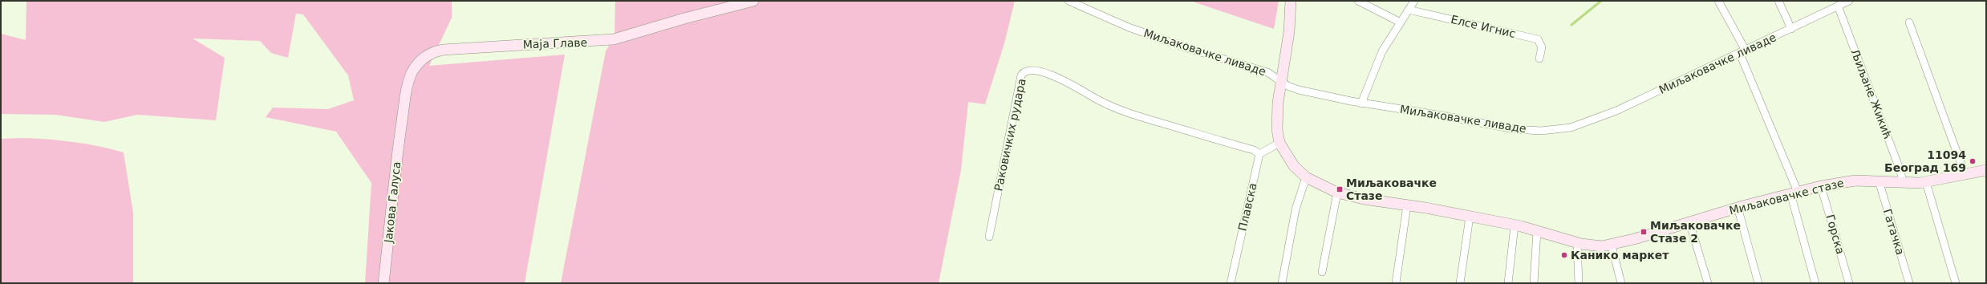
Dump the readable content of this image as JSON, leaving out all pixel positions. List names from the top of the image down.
{
  "streets": {
    "street": [
      "Елсе Игнис",
      "Маја Главе",
      "Миљаковачке ливаде",
      "Љиљане Жикић",
      "Раковичких рудара",
      "Миљаковачке стазе",
      "Јакова Галуса",
      "Плавска",
      "Гатачка",
      "Горска"
    ]
  },
  "crossings": [
    ["Маја Главе", "Јакова Галуса"],
    ["Миљаковачке ливаде", "Љиљане Жикић"],
    ["Миљаковачке ливаде", "Миљаковачке стазе"],
    ["Љиљане Жикић", "Миљаковачке стазе"],
    ["Раковичких рудара", "Плавска"],
    ["Миљаковачке стазе", "Гатачка"],
    ["Миљаковачке стазе", "Горска"]
  ],
  "places": {
    "other": ["11094 Београд 169", "Канико маркет"],
    "transit": ["Миљаковачке Стазе", "Миљаковачке Стазе 2"]
  }
}
